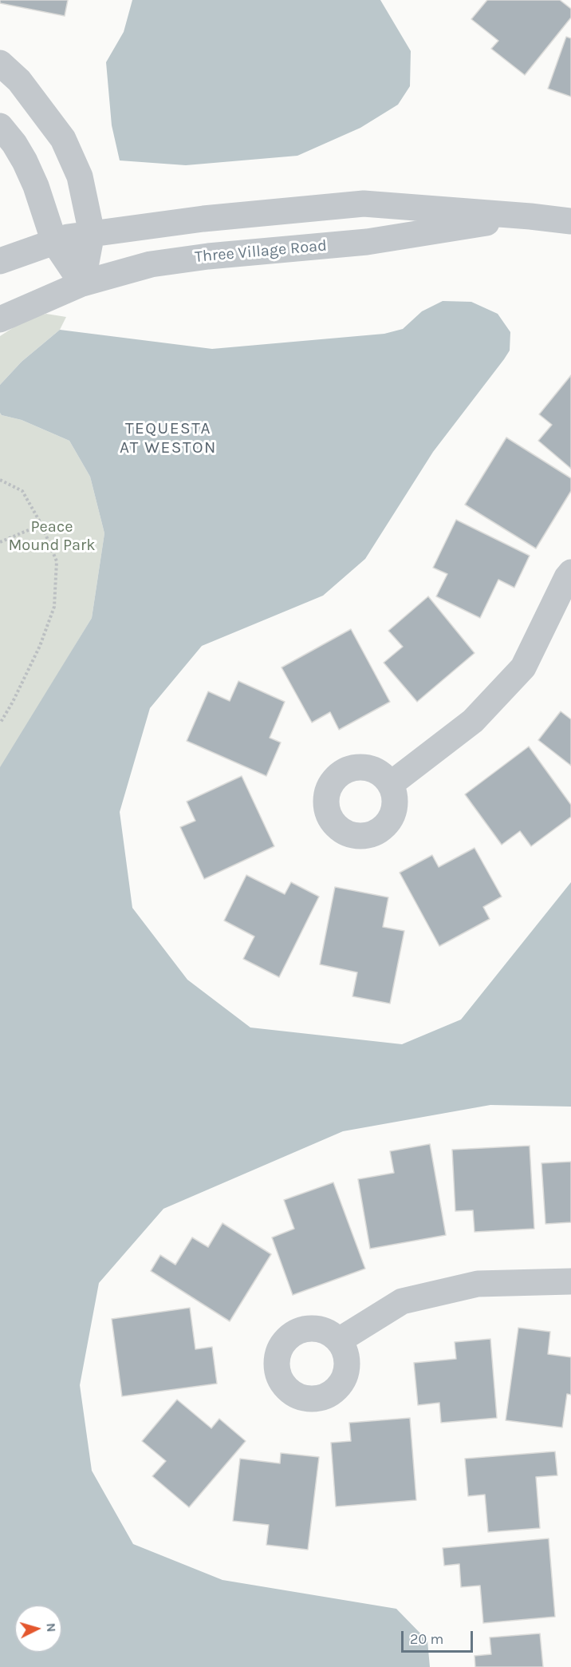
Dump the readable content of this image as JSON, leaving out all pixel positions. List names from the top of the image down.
{
  "streets": {
    "street": ["Three Village Road"]
  },
  "districts": ["TEQUESTA AT WESTON"],
  "parks": ["Peace Mound Park"],
  "scale_bar": "20 m",
  "north": "right"
}
